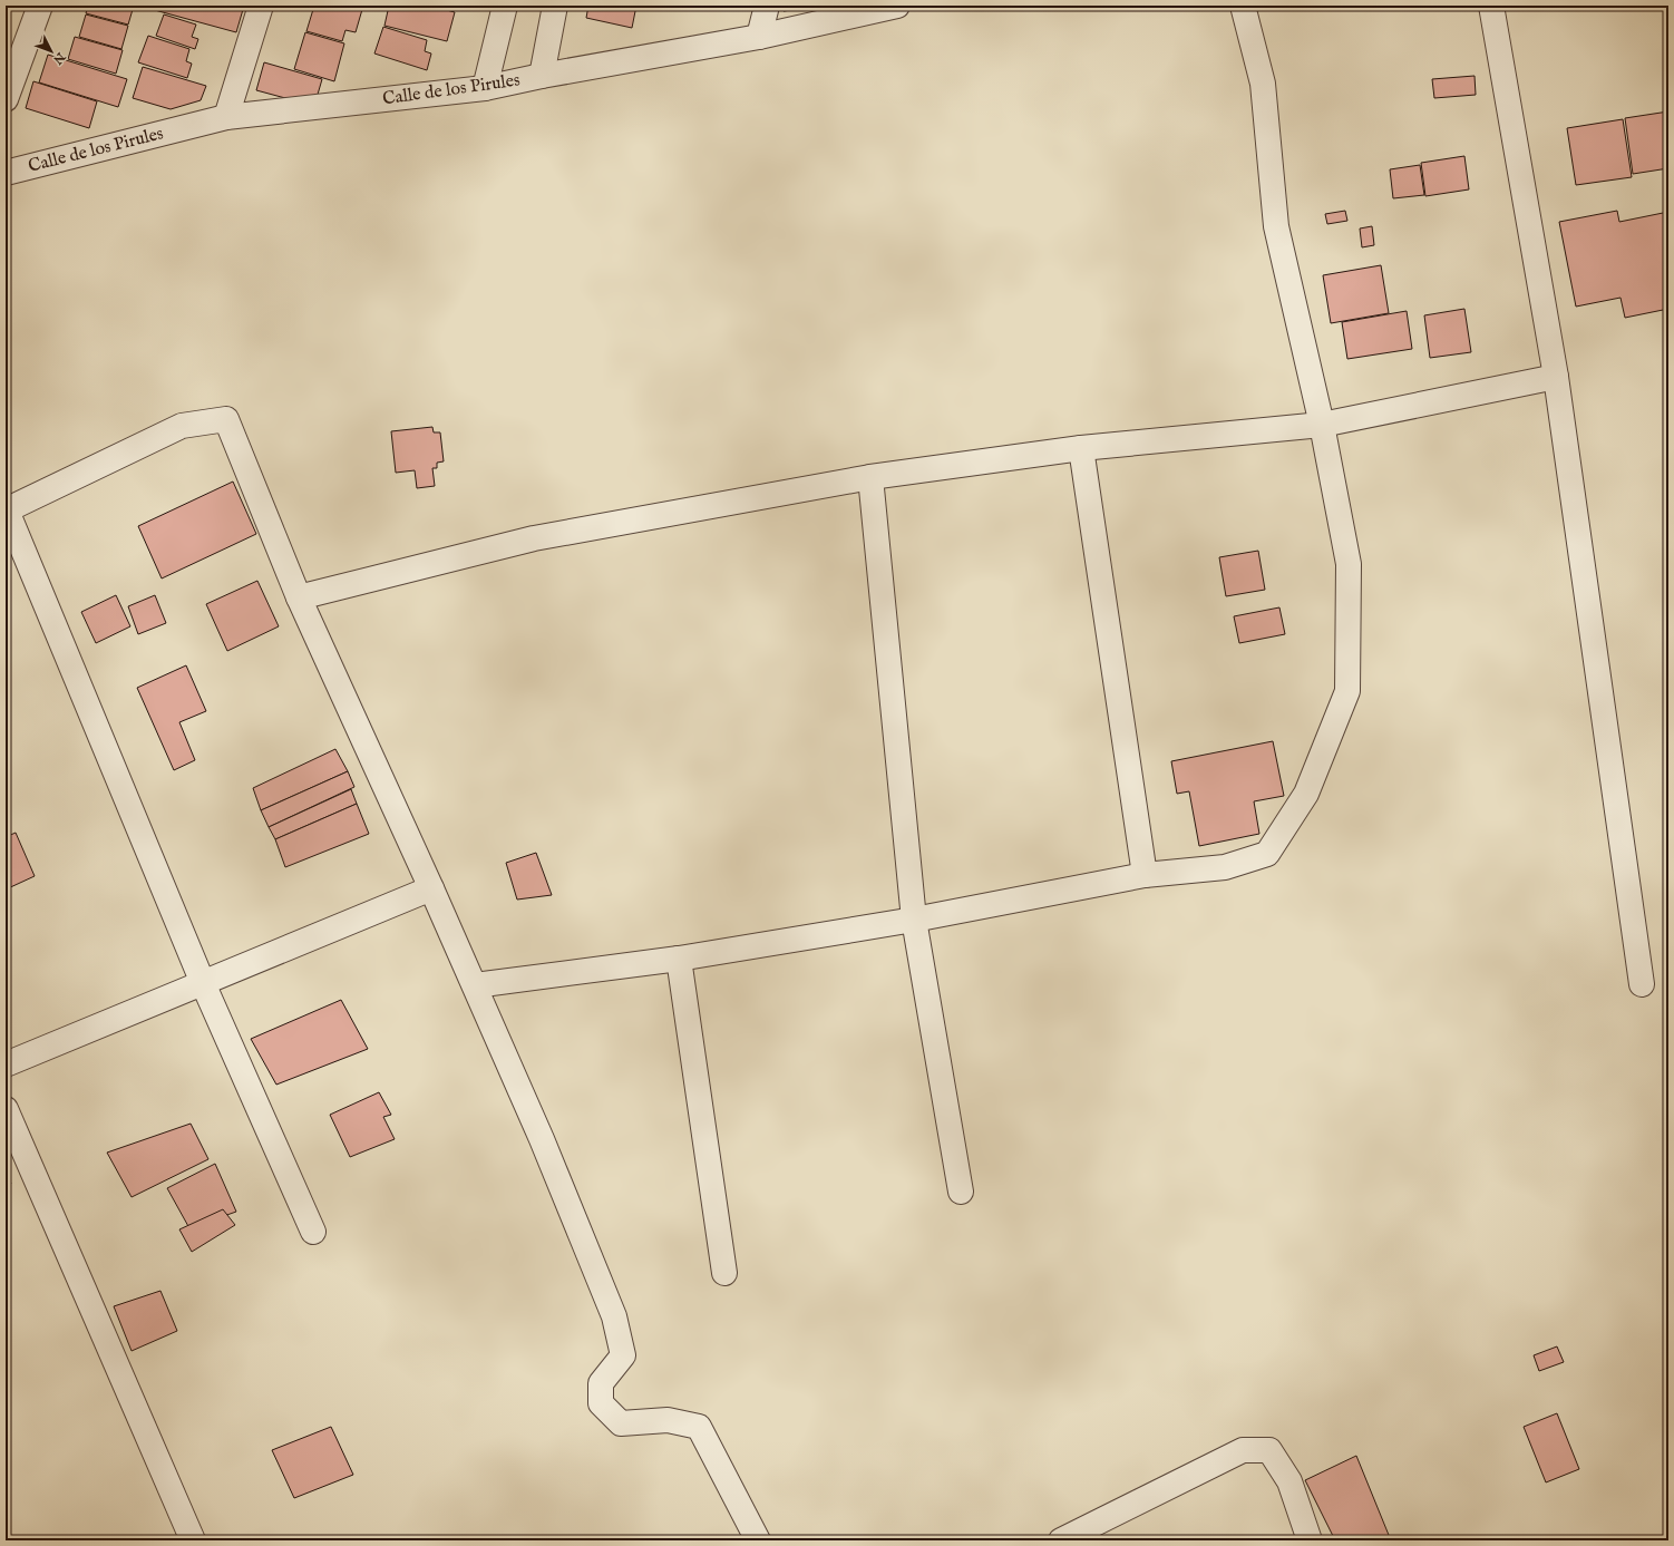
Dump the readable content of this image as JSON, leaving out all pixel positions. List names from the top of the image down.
{
  "streets": {
    "street": ["Calle de los Pirules"]
  },
  "north": "bottom right"
}
